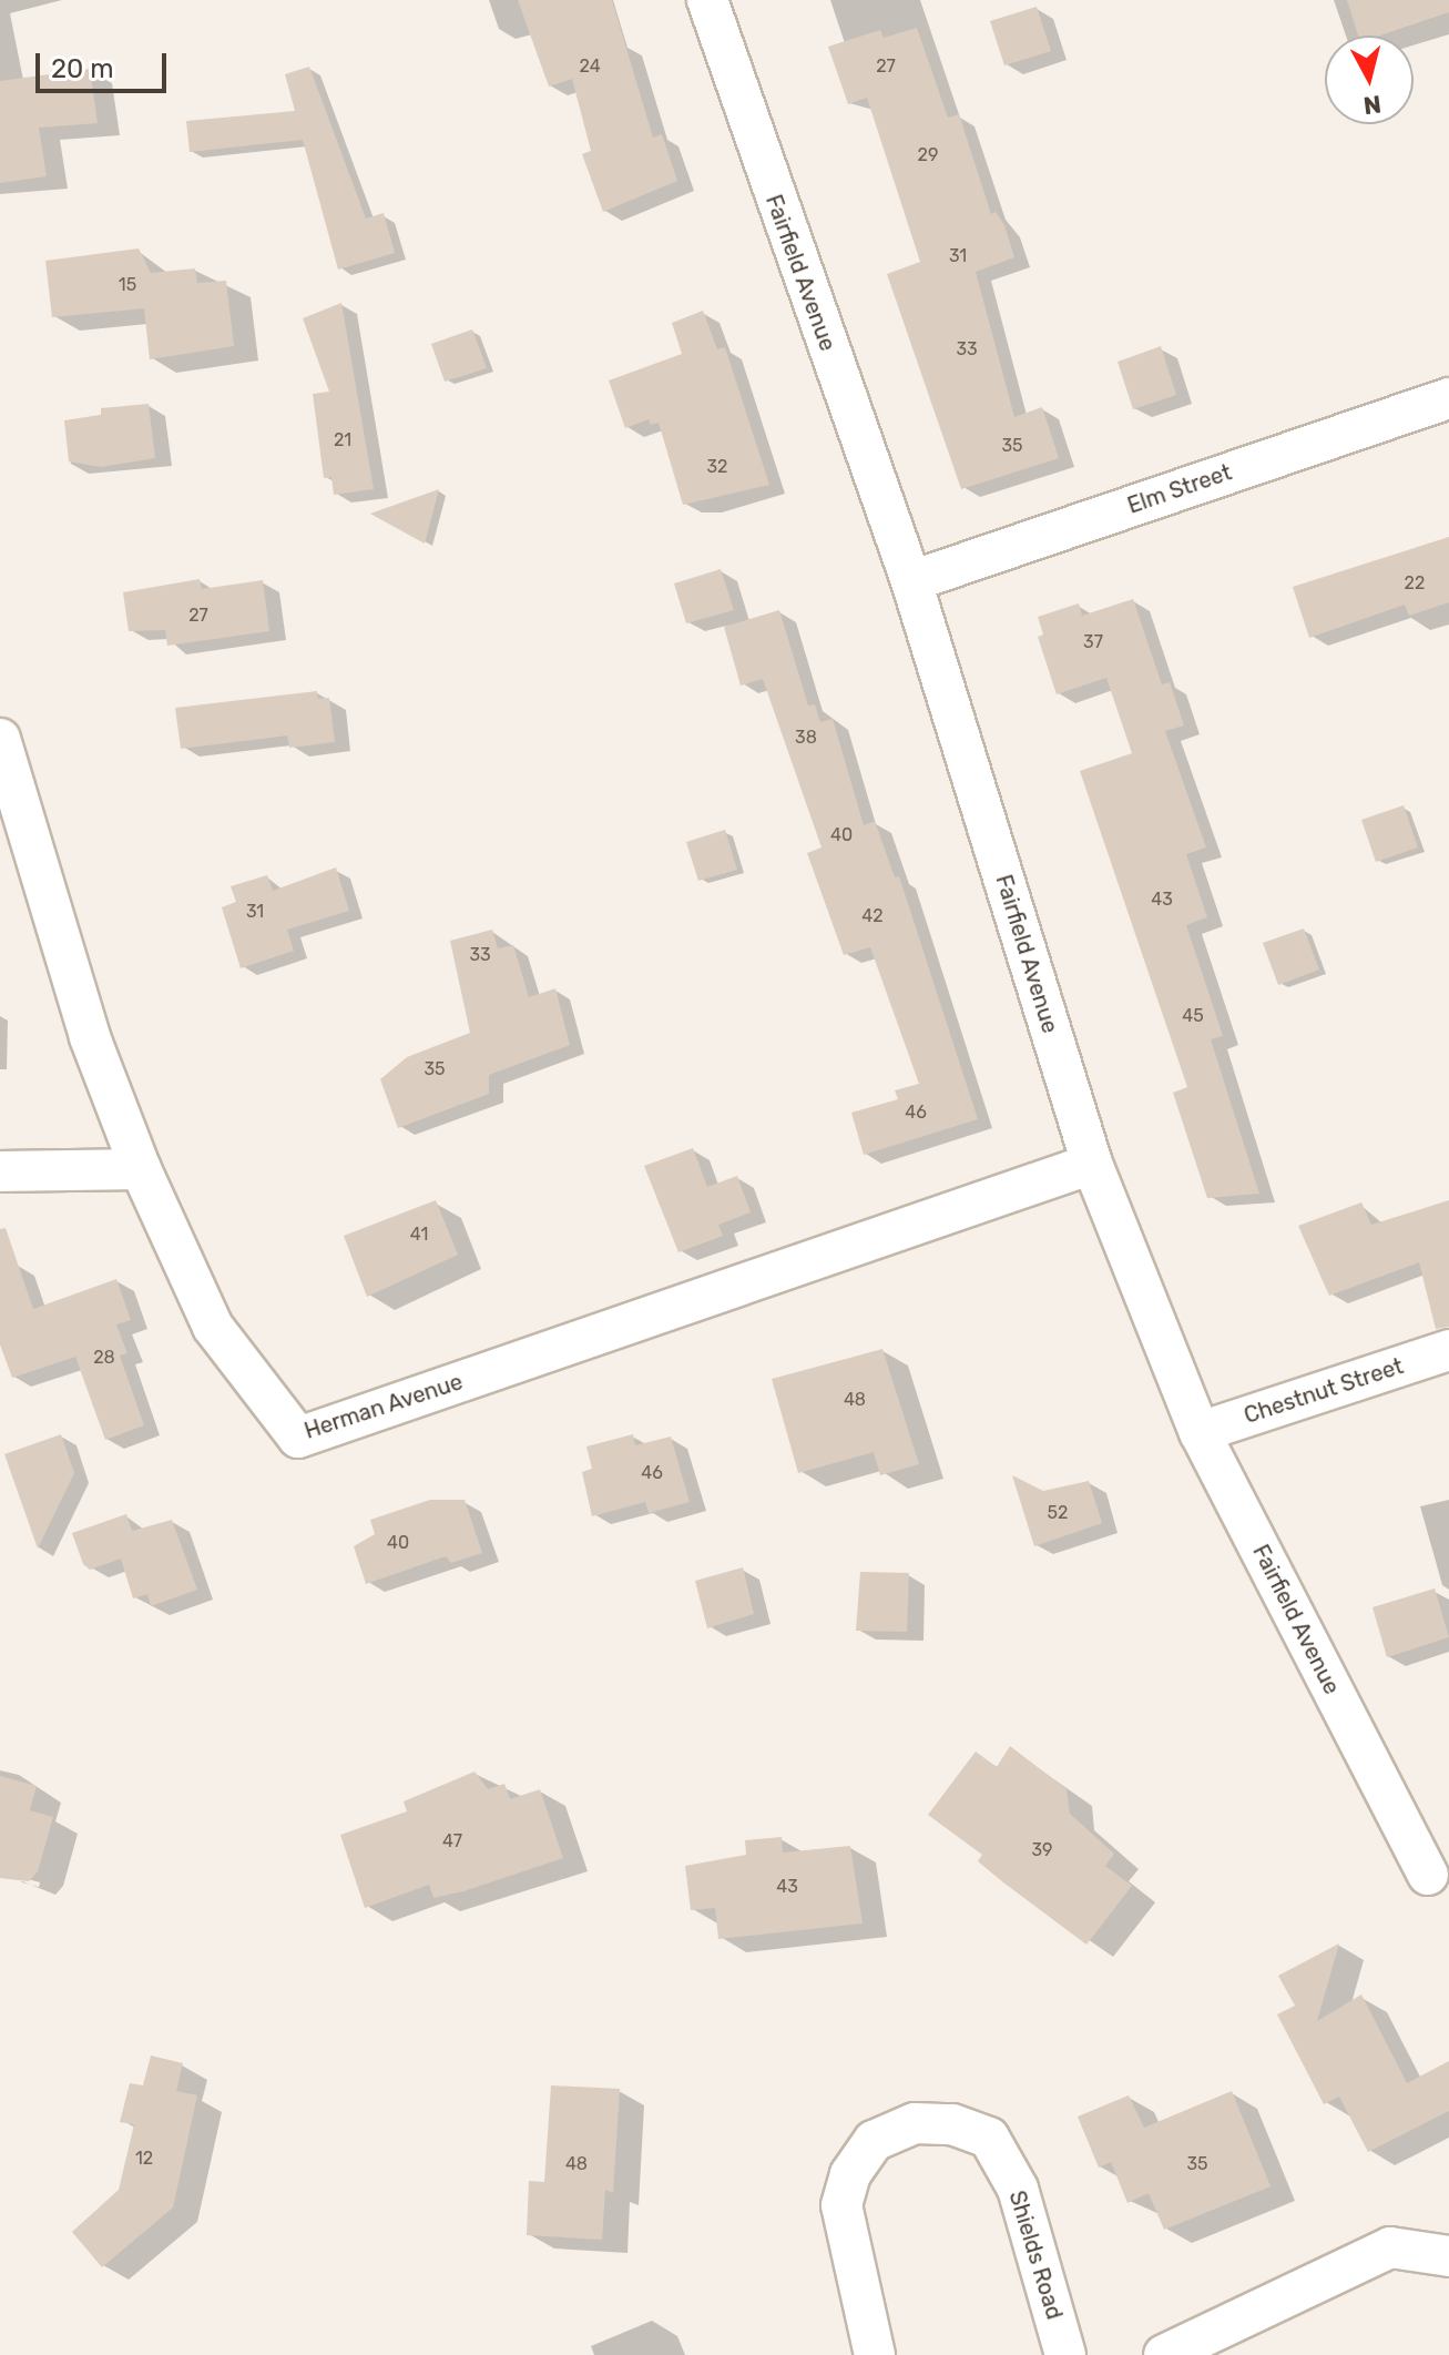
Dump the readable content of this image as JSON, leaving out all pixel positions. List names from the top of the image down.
{
  "streets": {
    "street": [
      "Fairfield Avenue",
      "Elm Street",
      "Chestnut Street",
      "Herman Avenue",
      "Shields Road"
    ]
  },
  "crossings": [
    ["Fairfield Avenue", "Elm Street"],
    ["Fairfield Avenue", "Chestnut Street"],
    ["Fairfield Avenue", "Herman Avenue"]
  ],
  "house_numbers": [
    "24",
    "27",
    "29",
    "31",
    "15",
    "33",
    "21",
    "35",
    "32",
    "22",
    "27",
    "37",
    "38",
    "40",
    "43",
    "31",
    "42",
    "33",
    "45",
    "35",
    "46",
    "41",
    "28",
    "48",
    "46",
    "52",
    "40",
    "47",
    "39",
    "43",
    "12",
    "48",
    "35"
  ],
  "scale_bar": "20 m",
  "north": "bottom"
}
